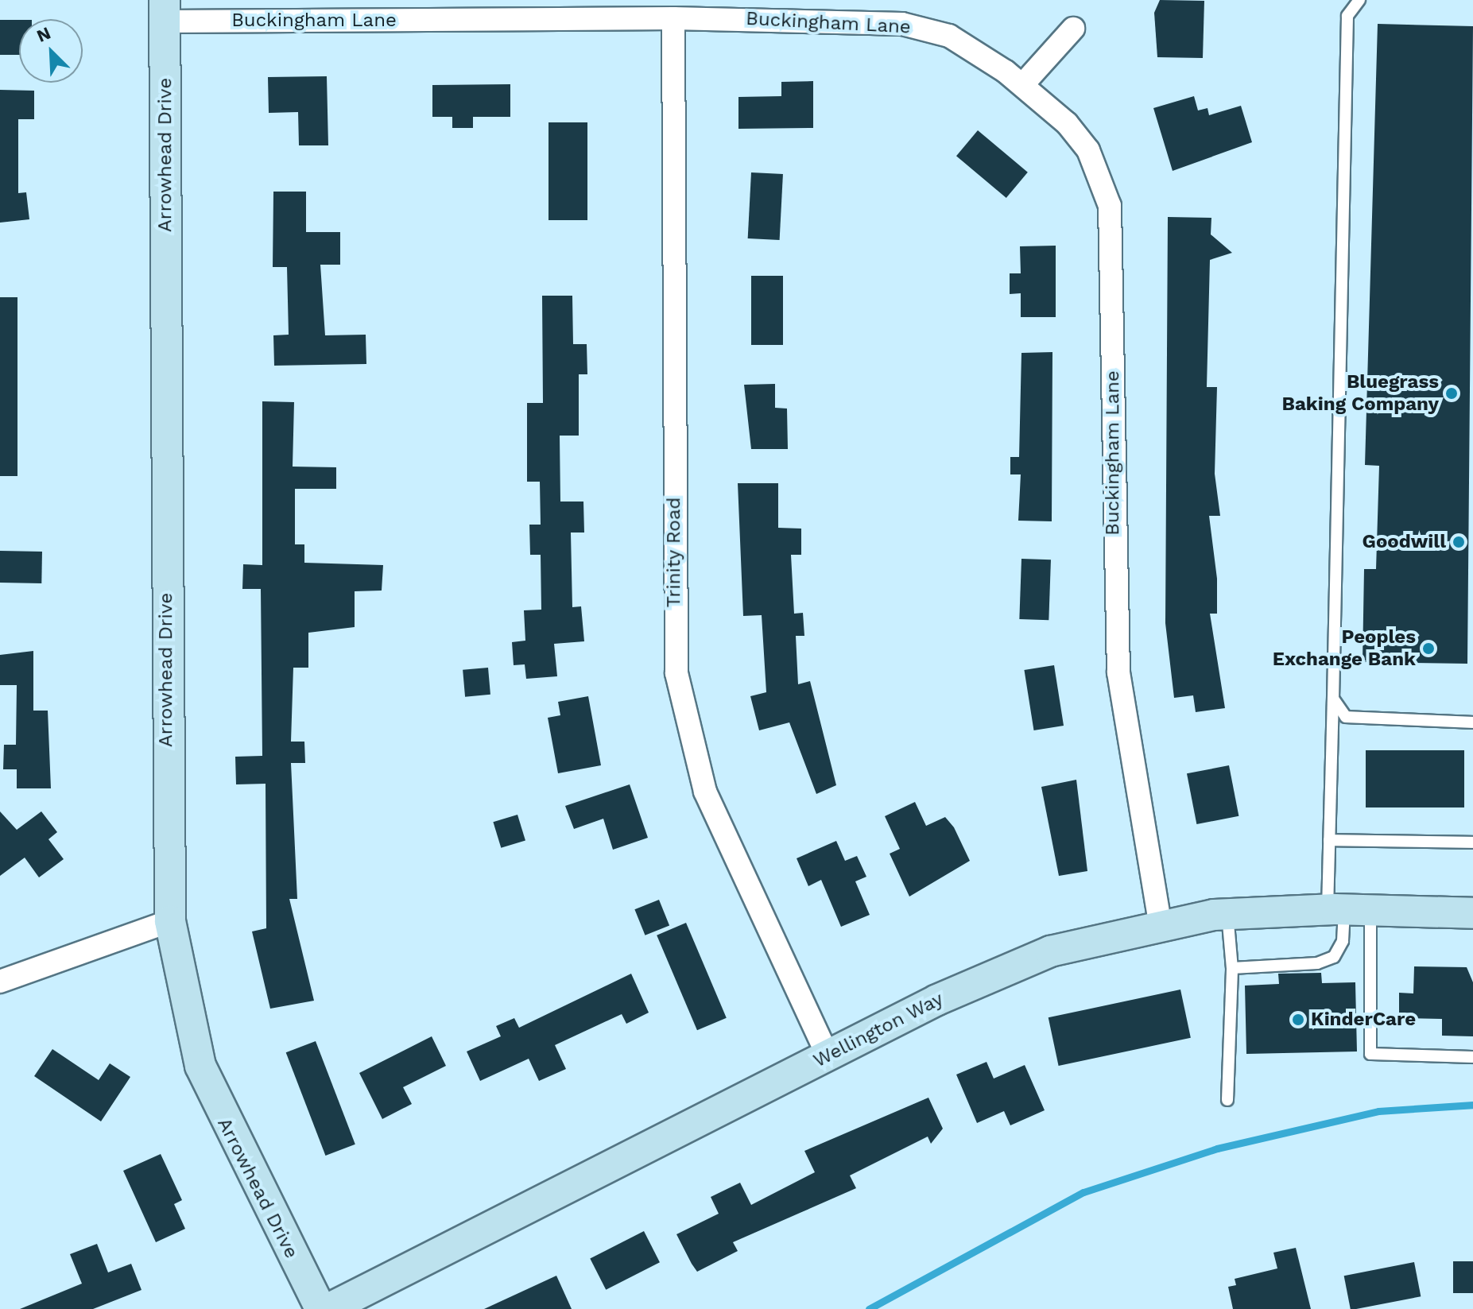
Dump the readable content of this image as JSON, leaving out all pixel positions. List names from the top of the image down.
{
  "streets": {
    "street": [
      "Buckingham Lane",
      "Arrowhead Drive",
      "Trinity Road",
      "Wellington Way"
    ]
  },
  "crossings": [
    ["Buckingham Lane", "Arrowhead Drive"],
    ["Buckingham Lane", "Trinity Road"],
    ["Buckingham Lane", "Wellington Way"],
    ["Trinity Road", "Wellington Way"]
  ],
  "places": [
    "Bluegrass Baking Company",
    "Goodwill",
    "Peoples Exchange Bank",
    "KinderCare"
  ],
  "north": "top left"
}
